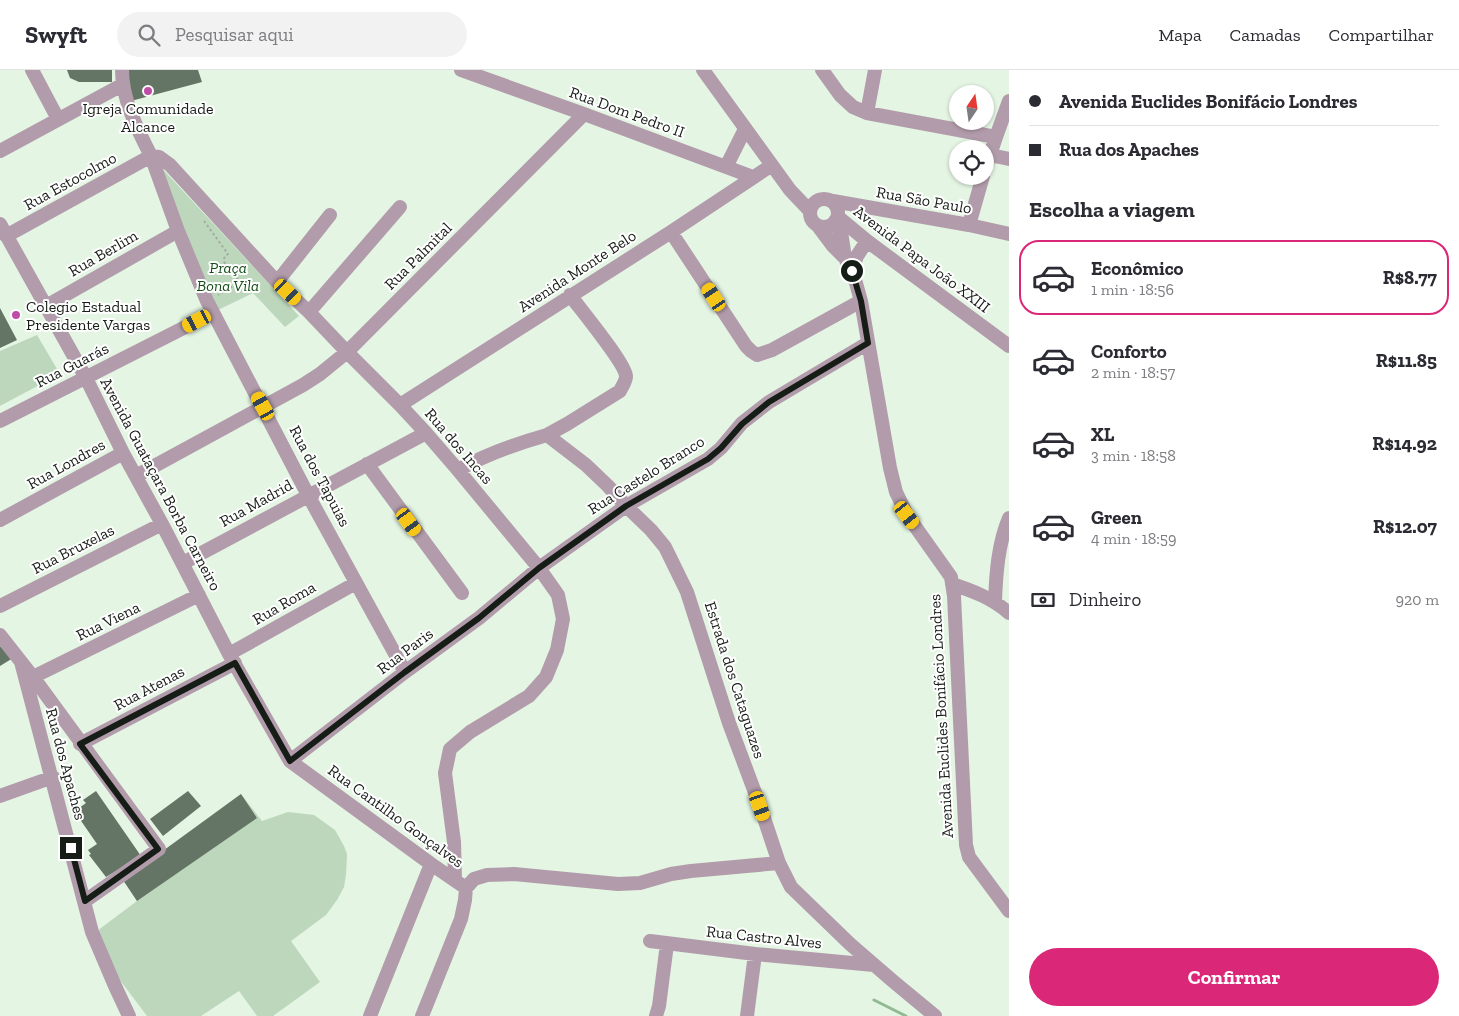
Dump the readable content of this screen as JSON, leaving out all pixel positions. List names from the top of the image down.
{
  "streets": {
    "street": [
      "Rua Dom Pedro II",
      "Rua Estocolmo",
      "Rua São Paulo",
      "Rua Berlim",
      "Rua Palmital",
      "Avenida Papa João XXIII",
      "Avenida Monte Belo",
      "Rua Guarás",
      "Rua dos Incas",
      "Rua Londres",
      "Rua Castelo Branco",
      "Rua dos Tapuias",
      "Avenida Guataçara Borba Carneiro",
      "Rua Madrid",
      "Rua Bruxelas",
      "Rua Roma",
      "Rua Viena",
      "Rua Paris",
      "Estrada dos Cataguazes",
      "Rua Atenas",
      "Avenida Euclides Bonifácio Londres",
      "Rua dos Apaches",
      "Rua Cantilho Gonçalves",
      "Rua Castro Alves"
    ]
  },
  "crossings": [
    ["Rua Dom Pedro II", "Rua Palmital"],
    ["Rua Dom Pedro II", "Avenida Monte Belo"],
    ["Rua Estocolmo", "Rua dos Incas"],
    ["Rua Estocolmo", "Rua dos Tapuias"],
    ["Rua Estocolmo", "Avenida Guataçara Borba Carneiro"],
    ["Rua São Paulo", "Avenida Papa João XXIII"],
    ["Rua São Paulo", "Avenida Euclides Bonifácio Londres"],
    ["Rua Berlim", "Rua dos Tapuias"],
    ["Rua Berlim", "Avenida Guataçara Borba Carneiro"],
    ["Rua Palmital", "Rua dos Incas"],
    ["Rua Palmital", "Rua dos Tapuias"],
    ["Rua Palmital", "Avenida Guataçara Borba Carneiro"],
    ["Avenida Papa João XXIII", "Avenida Euclides Bonifácio Londres"],
    ["Avenida Monte Belo", "Rua dos Incas"],
    ["Rua Guarás", "Rua dos Tapuias"],
    ["Rua Guarás", "Avenida Guataçara Borba Carneiro"],
    ["Rua dos Incas", "Rua Castelo Branco"],
    ["Rua dos Incas", "Rua dos Tapuias"],
    ["Rua dos Incas", "Rua Madrid"],
    ["Rua dos Incas", "Rua Paris"],
    ["Rua dos Incas", "Rua Cantilho Gonçalves"],
    ["Rua Londres", "Avenida Guataçara Borba Carneiro"],
    ["Rua Castelo Branco", "Rua Paris"],
    ["Rua Castelo Branco", "Estrada dos Cataguazes"],
    ["Rua Castelo Branco", "Avenida Euclides Bonifácio Londres"],
    ["Rua dos Tapuias", "Rua Madrid"],
    ["Rua dos Tapuias", "Rua Roma"],
    ["Rua dos Tapuias", "Rua Paris"],
    ["Avenida Guataçara Borba Carneiro", "Rua Madrid"],
    ["Avenida Guataçara Borba Carneiro", "Rua Bruxelas"],
    ["Avenida Guataçara Borba Carneiro", "Rua Roma"],
    ["Avenida Guataçara Borba Carneiro", "Rua Viena"],
    ["Avenida Guataçara Borba Carneiro", "Rua Paris"],
    ["Avenida Guataçara Borba Carneiro", "Rua Atenas"],
    ["Avenida Guataçara Borba Carneiro", "Rua Cantilho Gonçalves"],
    ["Rua Roma", "Rua Atenas"],
    ["Rua Paris", "Rua Cantilho Gonçalves"],
    ["Estrada dos Cataguazes", "Rua Cantilho Gonçalves"],
    ["Estrada dos Cataguazes", "Rua Castro Alves"]
  ],
  "parks": ["Praça Bona Vila"],
  "places": ["Igreja Comunidade Alcance", "Colegio Estadual Presidente Vargas"],
  "north": "top",
  "page": {
    "header": "Swyft",
    "search": "Pesquisar aqui",
    "nav": ["Mapa", "Camadas", "Compartilhar"],
    "banner": ["Avenida Euclides Bonifácio Londres", "Rua dos Apaches"],
    "heading": "Escolha a viagem",
    "list": [
      {
        "name": "Econômico",
        "note": "1 min · 18:56",
        "value": "R$8.77"
      },
      {
        "name": "Conforto",
        "note": "2 min · 18:57",
        "value": "R$11.85"
      },
      {
        "name": "XL",
        "note": "3 min · 18:58",
        "value": "R$14.92"
      },
      {
        "name": "Green",
        "note": "4 min · 18:59",
        "value": "R$12.07"
      }
    ],
    "pay": ["Dinheiro", "920 m"],
    "buttons": "Confirmar"
  }
}
